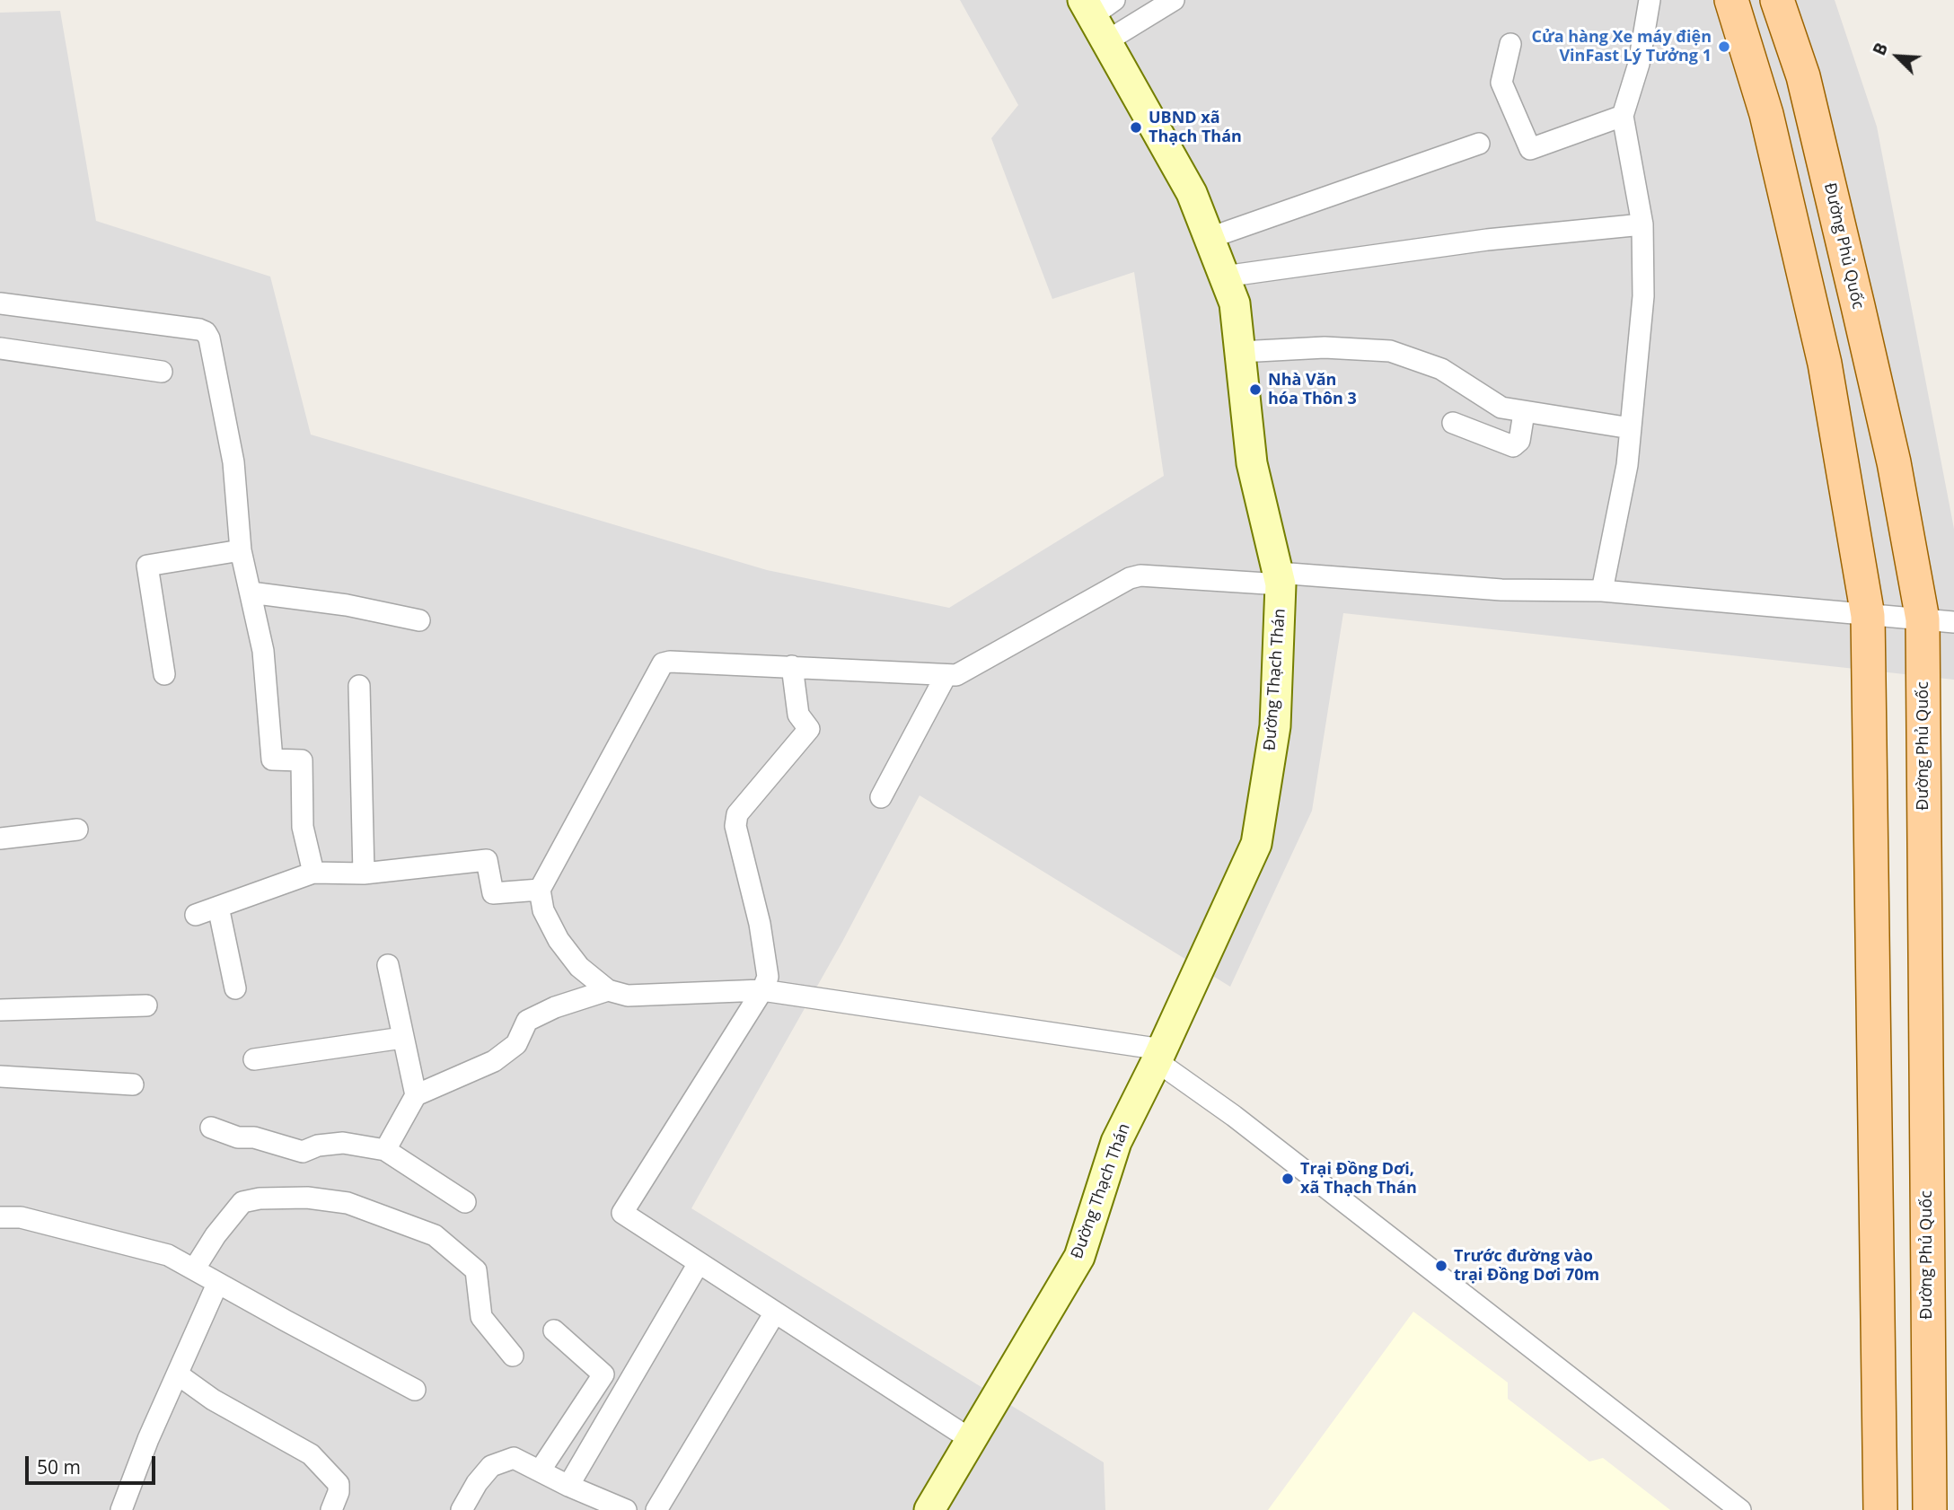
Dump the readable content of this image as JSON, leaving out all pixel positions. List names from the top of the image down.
{
  "streets": {
    "main road": ["Đường Phủ Quốc"],
    "street": ["Đường Thạch Thán"]
  },
  "places": [
    "Cửa hàng Xe máy điện VinFast Lý Tưởng 1",
    "UBND xã Thạch Thán",
    "Nhà Văn hóa Thôn 3",
    "Trại Đồng Dơi, xã Thạch Thán",
    "Trước đường vào trại Đồng Dơi 70m"
  ],
  "scale_bar": "50 m",
  "north": "top left"
}
